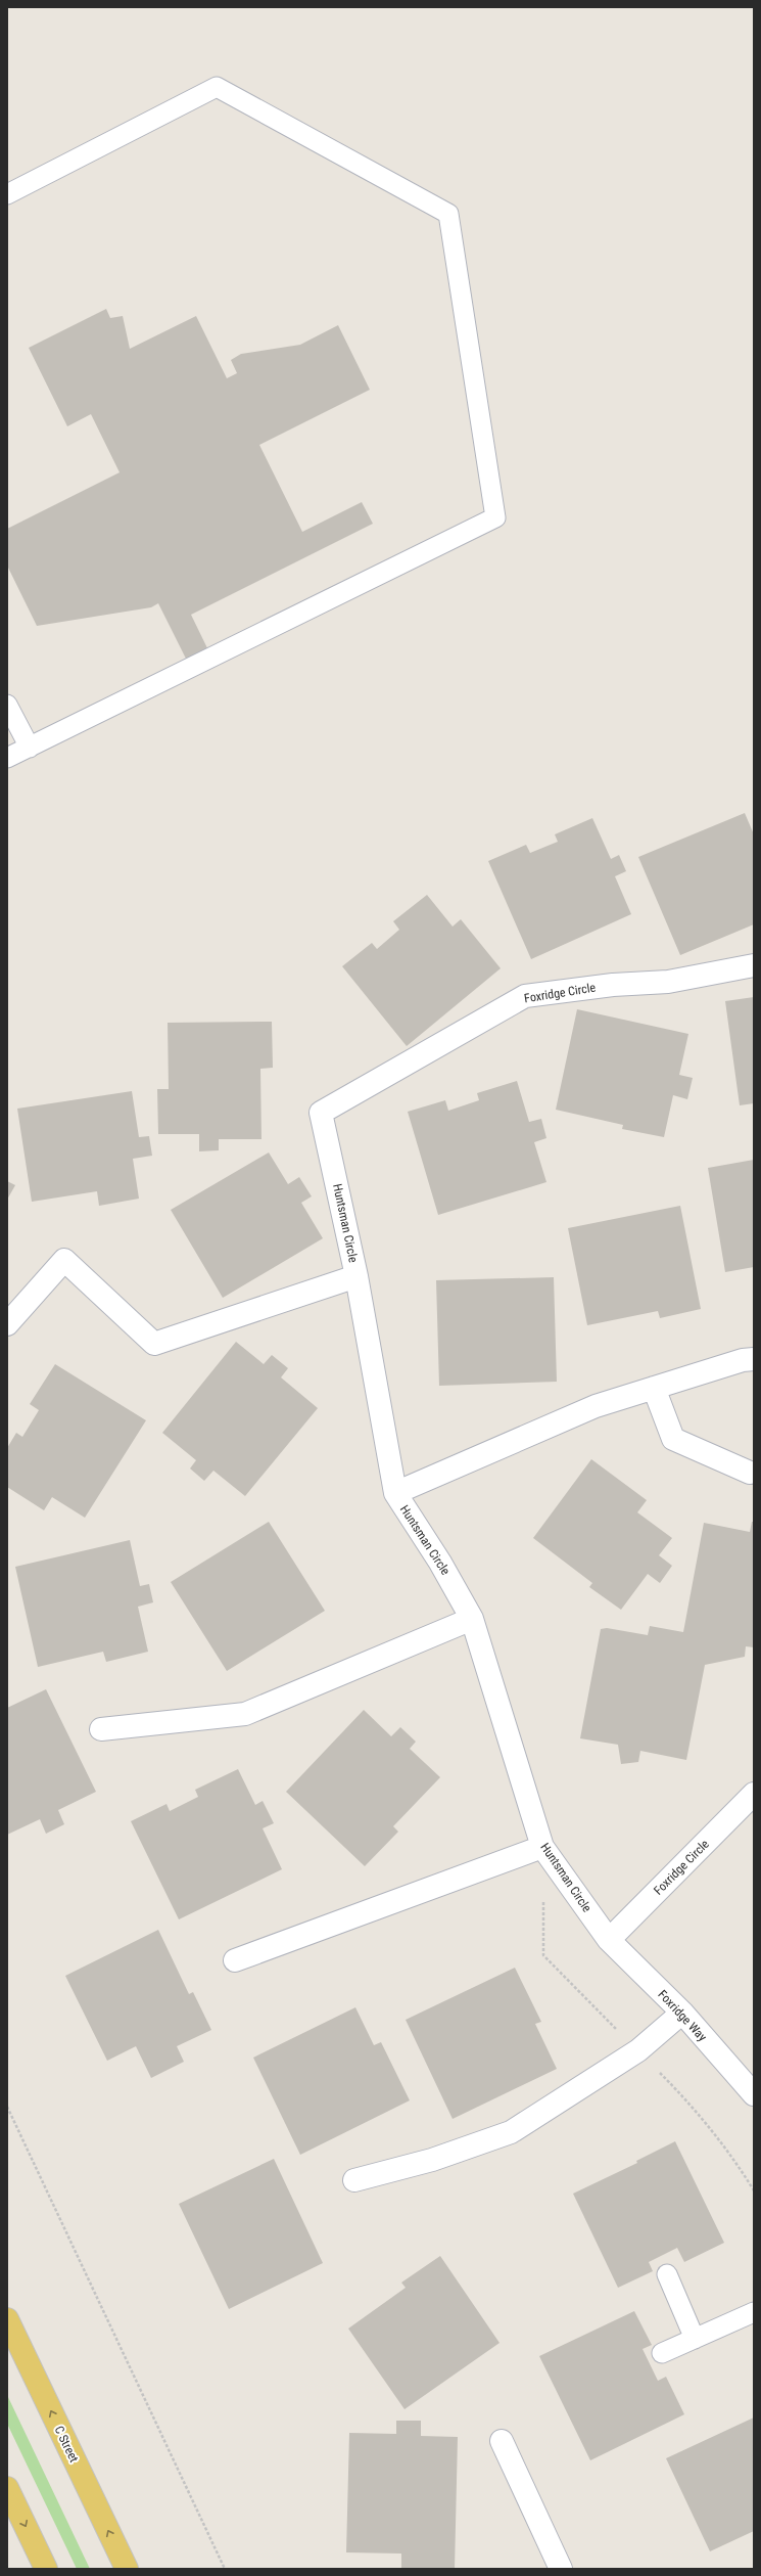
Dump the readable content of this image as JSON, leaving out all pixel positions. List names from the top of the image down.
{
  "streets": {
    "main road": ["C Street"],
    "street": ["Foxridge Circle", "Huntsman Circle", "Foxridge Way"]
  },
  "crossings": [
    ["Foxridge Circle", "Huntsman Circle"],
    ["Foxridge Circle", "Foxridge Way"],
    ["Huntsman Circle", "Foxridge Way"]
  ]
}
